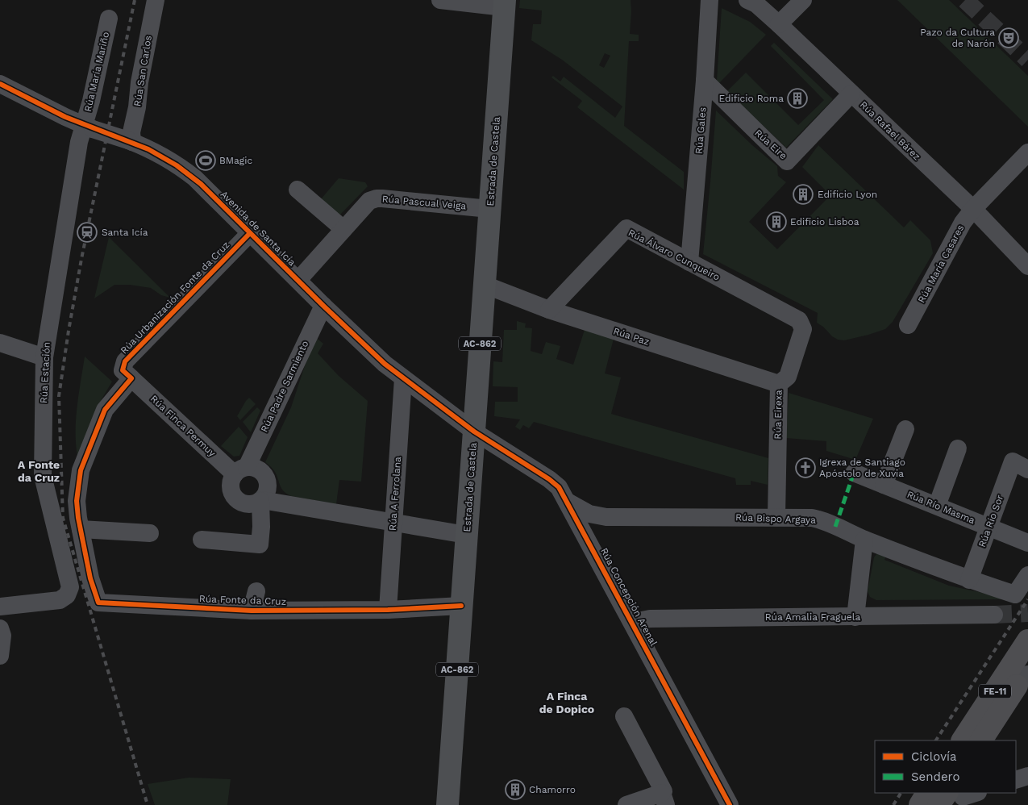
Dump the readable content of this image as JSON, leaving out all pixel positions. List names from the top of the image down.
{
  "streets": {
    "highway": ["FE-11"],
    "main road": ["Estrada de Castela", "AC-862"],
    "street": [
      "Rúa San Carlos",
      "Rúa María Mariño",
      "Rúa Gales",
      "Rúa Rafael Bárez",
      "Rúa Eire",
      "Rúa Pascual Veiga",
      "Avenida de Santa Icía",
      "Rúa Álvaro Cunqueiro",
      "Rúa María Casares",
      "Rúa Urbanización Fonte da Cruz",
      "Rúa Paz",
      "Rúa Estación",
      "Rúa Padre Sarmiento",
      "Rúa Eirexa",
      "Rúa Finca Permuy",
      "Rúa A Ferrolana",
      "Rúa Río Masma",
      "Rúa Bispo Argaya",
      "Rúa Río Sor",
      "Rúa Concepción Arenal",
      "Rúa Fonte da Cruz",
      "Rúa Amalia Fraguela"
    ]
  },
  "crossings": [
    ["Rúa San Carlos", "Avenida de Santa Icía"],
    ["Rúa María Mariño", "Avenida de Santa Icía"],
    ["Rúa María Mariño", "Rúa Estación"],
    ["Rúa Gales", "Rúa Eire"],
    ["Rúa Gales", "Rúa Álvaro Cunqueiro"],
    ["Rúa Rafael Bárez", "Rúa Eire"],
    ["Rúa Rafael Bárez", "Rúa María Casares"],
    ["Estrada de Castela", "Rúa Pascual Veiga"],
    ["Estrada de Castela", "Avenida de Santa Icía"],
    ["Estrada de Castela", "Rúa Paz"],
    ["Estrada de Castela", "Rúa Concepción Arenal"],
    ["Estrada de Castela", "Rúa Fonte da Cruz"],
    ["Rúa Pascual Veiga", "Avenida de Santa Icía"],
    ["Avenida de Santa Icía", "Rúa Urbanización Fonte da Cruz"],
    ["Avenida de Santa Icía", "Rúa Estación"],
    ["Avenida de Santa Icía", "Rúa Padre Sarmiento"],
    ["Avenida de Santa Icía", "Rúa A Ferrolana"],
    ["Avenida de Santa Icía", "Rúa Concepción Arenal"],
    ["Rúa Álvaro Cunqueiro", "Rúa Paz"],
    ["Rúa Álvaro Cunqueiro", "Rúa Eirexa"],
    ["Rúa Urbanización Fonte da Cruz", "Rúa Finca Permuy"],
    ["Rúa Urbanización Fonte da Cruz", "Rúa Fonte da Cruz"],
    ["Rúa Paz", "Rúa Eirexa"],
    ["Rúa Padre Sarmiento", "Rúa Finca Permuy"],
    ["Rúa Eirexa", "Rúa Bispo Argaya"],
    ["Rúa A Ferrolana", "Rúa Fonte da Cruz"],
    ["Rúa Río Masma", "Rúa Río Sor"],
    ["Rúa Bispo Argaya", "Rúa Río Sor"],
    ["Rúa Bispo Argaya", "Rúa Concepción Arenal"],
    ["Rúa Concepción Arenal", "Rúa Amalia Fraguela"]
  ],
  "districts": ["A Fonte da Cruz", "A Finca de Dopico"],
  "places": {
    "theatre": ["Pazo da Cultura de Narón"],
    "building": [
      "Edificio Roma",
      "Edificio Lyon",
      "Edificio Lisboa",
      "Chamorro"
    ],
    "sports": ["BMagic"],
    "station": ["Santa Icía"],
    "church": ["Igrexa de Santiago Apóstolo de Xuvia"]
  },
  "legend": ["Ciclovía", "Sendero"]
}
